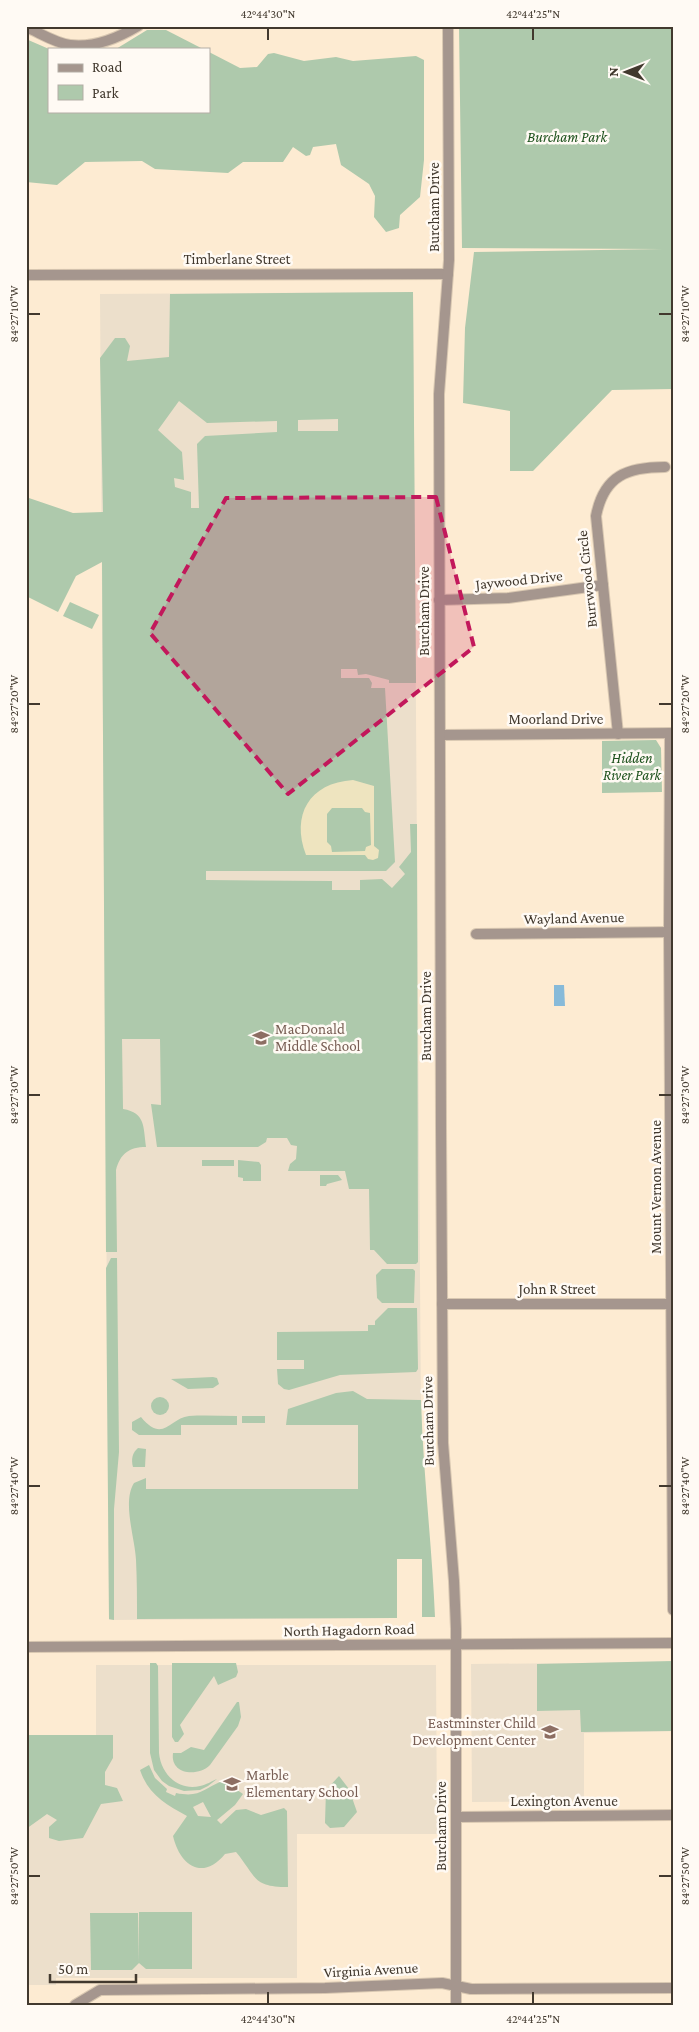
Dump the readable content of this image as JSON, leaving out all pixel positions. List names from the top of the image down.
{
  "streets": {
    "street": [
      "Burcham Drive",
      "Timberlane Street",
      "Burrwood Circle",
      "Jaywood Drive",
      "Moorland Drive",
      "Wayland Avenue",
      "Mount Vernon Avenue",
      "John R Street",
      "North Hagadorn Road",
      "Lexington Avenue",
      "Virginia Avenue"
    ]
  },
  "crossings": [
    ["Burcham Drive", "Timberlane Street"],
    ["Burcham Drive", "Jaywood Drive"],
    ["Burcham Drive", "Moorland Drive"],
    ["Burcham Drive", "John R Street"],
    ["Burcham Drive", "North Hagadorn Road"],
    ["Burcham Drive", "Lexington Avenue"],
    ["Burcham Drive", "Virginia Avenue"],
    ["Burrwood Circle", "Jaywood Drive"],
    ["Burrwood Circle", "Moorland Drive"],
    ["Moorland Drive", "Mount Vernon Avenue"],
    ["Wayland Avenue", "Mount Vernon Avenue"],
    ["Mount Vernon Avenue", "John R Street"]
  ],
  "parks": ["Burcham Park", "Hidden River Park"],
  "places": {
    "school or university": ["MacDonald Middle School", "Eastminster Child Development Center", "Marble Elementary School"]
  },
  "legend": ["Road", "Park"],
  "scale_bar": "50 m",
  "north": "left",
  "coordinates": [
    "42°44'30\"N",
    "42°44'25\"N",
    "84°27'10\"W",
    "84°27'20\"W",
    "84°27'30\"W",
    "84°27'40\"W",
    "84°27'50\"W"
  ]
}
